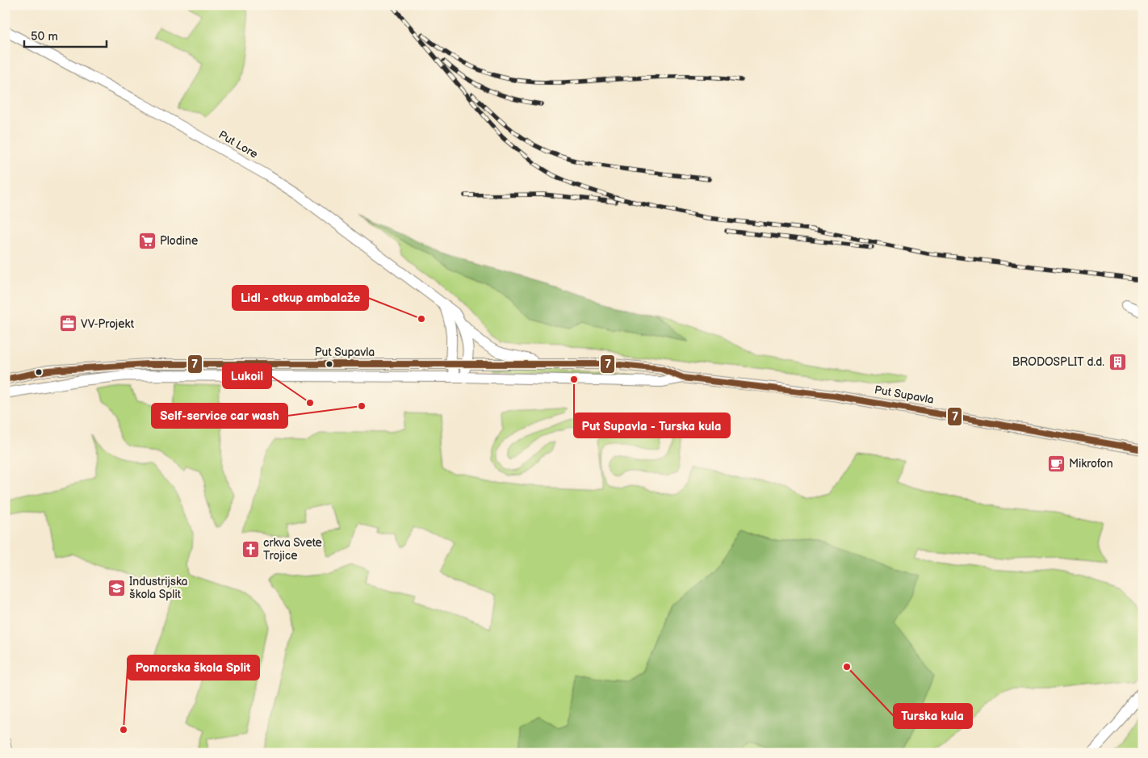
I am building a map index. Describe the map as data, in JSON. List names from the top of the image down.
{
  "streets": {
    "street": ["Put Lore", "Put Supavla"]
  },
  "crossings": [
    ["Put Lore", "Put Supavla"]
  ],
  "places": {
    "supermarket": ["Plodine"],
    "other": [
      "Lidl - otkup ambalaže",
      "Put Supavla - Turska kula",
      "Lukoil",
      "Self-service car wash",
      "Turska kula",
      "Pomorska škola Split"
    ],
    "office": ["VV-Projekt"],
    "building": ["BRODOSPLIT d.d."],
    "cafe": ["Mikrofon"],
    "church": ["crkva Svete Trojice"],
    "school or university": ["Industrijska škola Split"]
  },
  "lines": ["transit line 7"],
  "scale_bar": "50 m"
}
